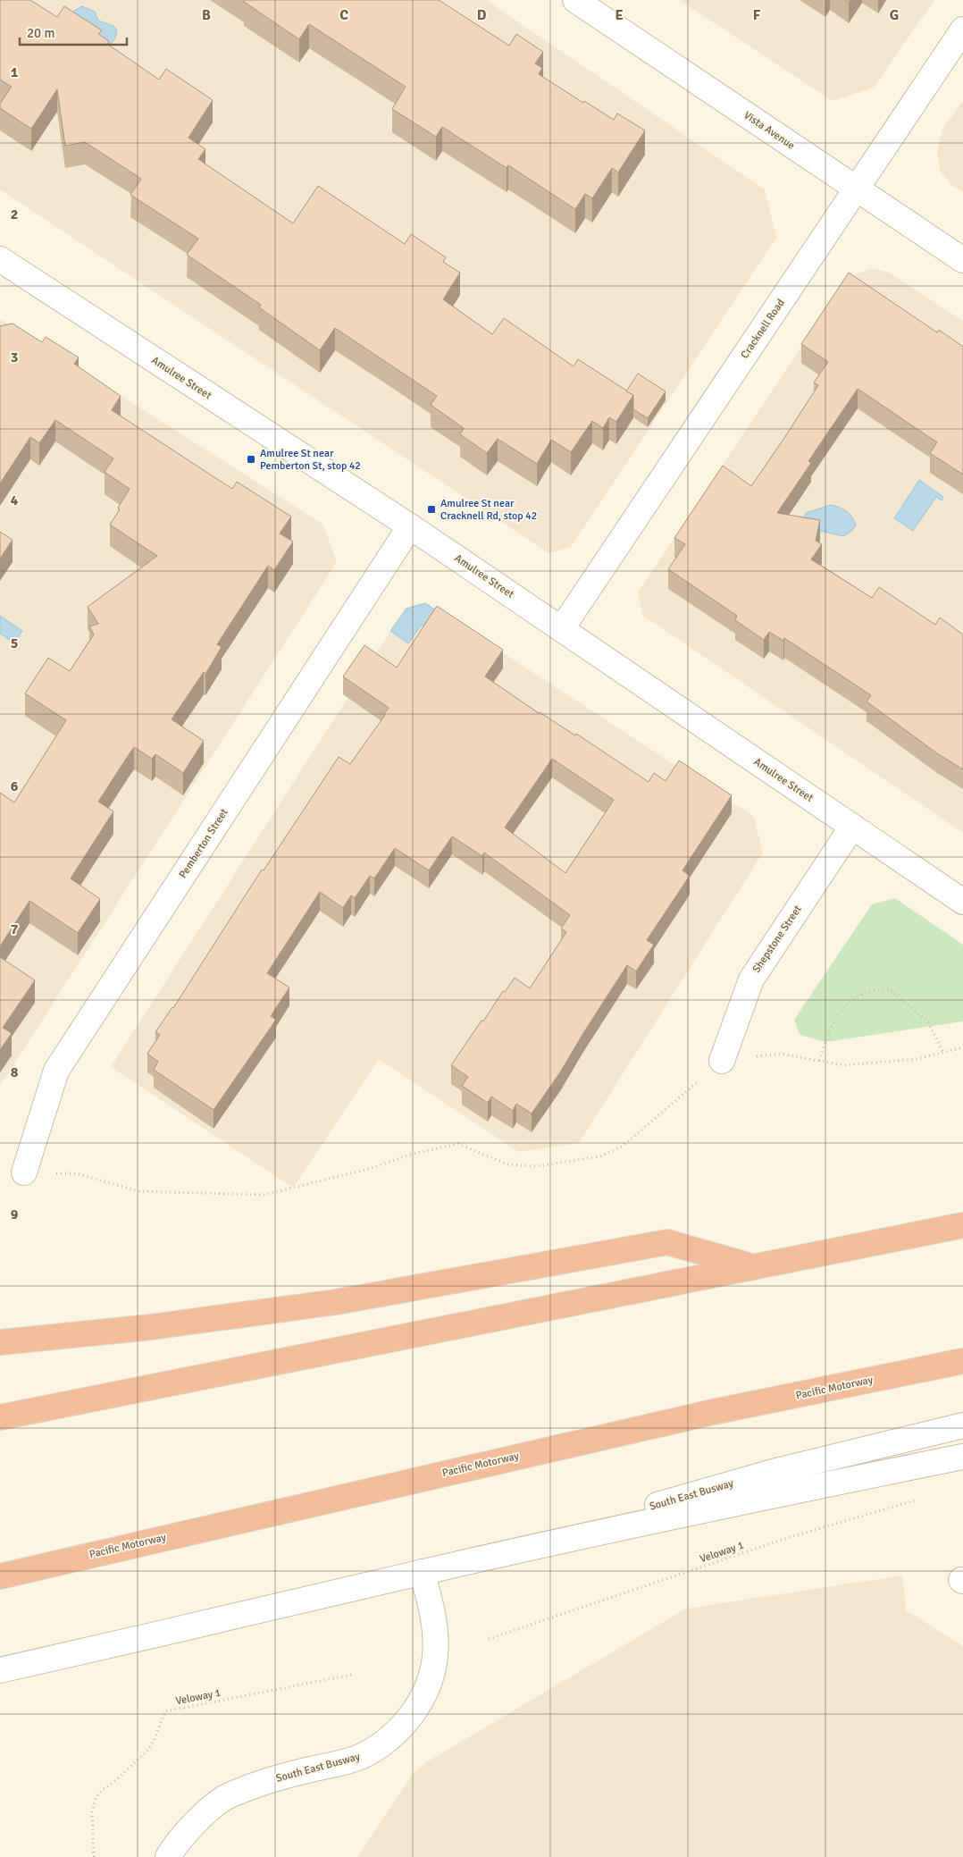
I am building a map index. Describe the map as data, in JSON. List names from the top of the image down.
{
  "streets": {
    "highway": ["Pacific Motorway"],
    "street": [
      "Vista Avenue",
      "Cracknell Road",
      "Amulree Street",
      "Pemberton Street",
      "Shepstone Street",
      "South East Busway"
    ],
    "path": ["Veloway 1"]
  },
  "crossings": [
    ["Vista Avenue", "Cracknell Road"],
    ["Cracknell Road", "Amulree Street"],
    ["Amulree Street", "Pemberton Street"],
    ["Amulree Street", "Shepstone Street"]
  ],
  "places": {
    "transit": ["Amulree St near Pemberton St, stop 42", "Amulree St near Cracknell Rd, stop 42"]
  },
  "scale_bar": "20 m",
  "grid": {
    "columns": [
      "B",
      "C",
      "D",
      "E",
      "F",
      "G"
    ],
    "rows": [
      "1",
      "2",
      "3",
      "4",
      "5",
      "6",
      "7",
      "8",
      "9"
    ]
  }
}
